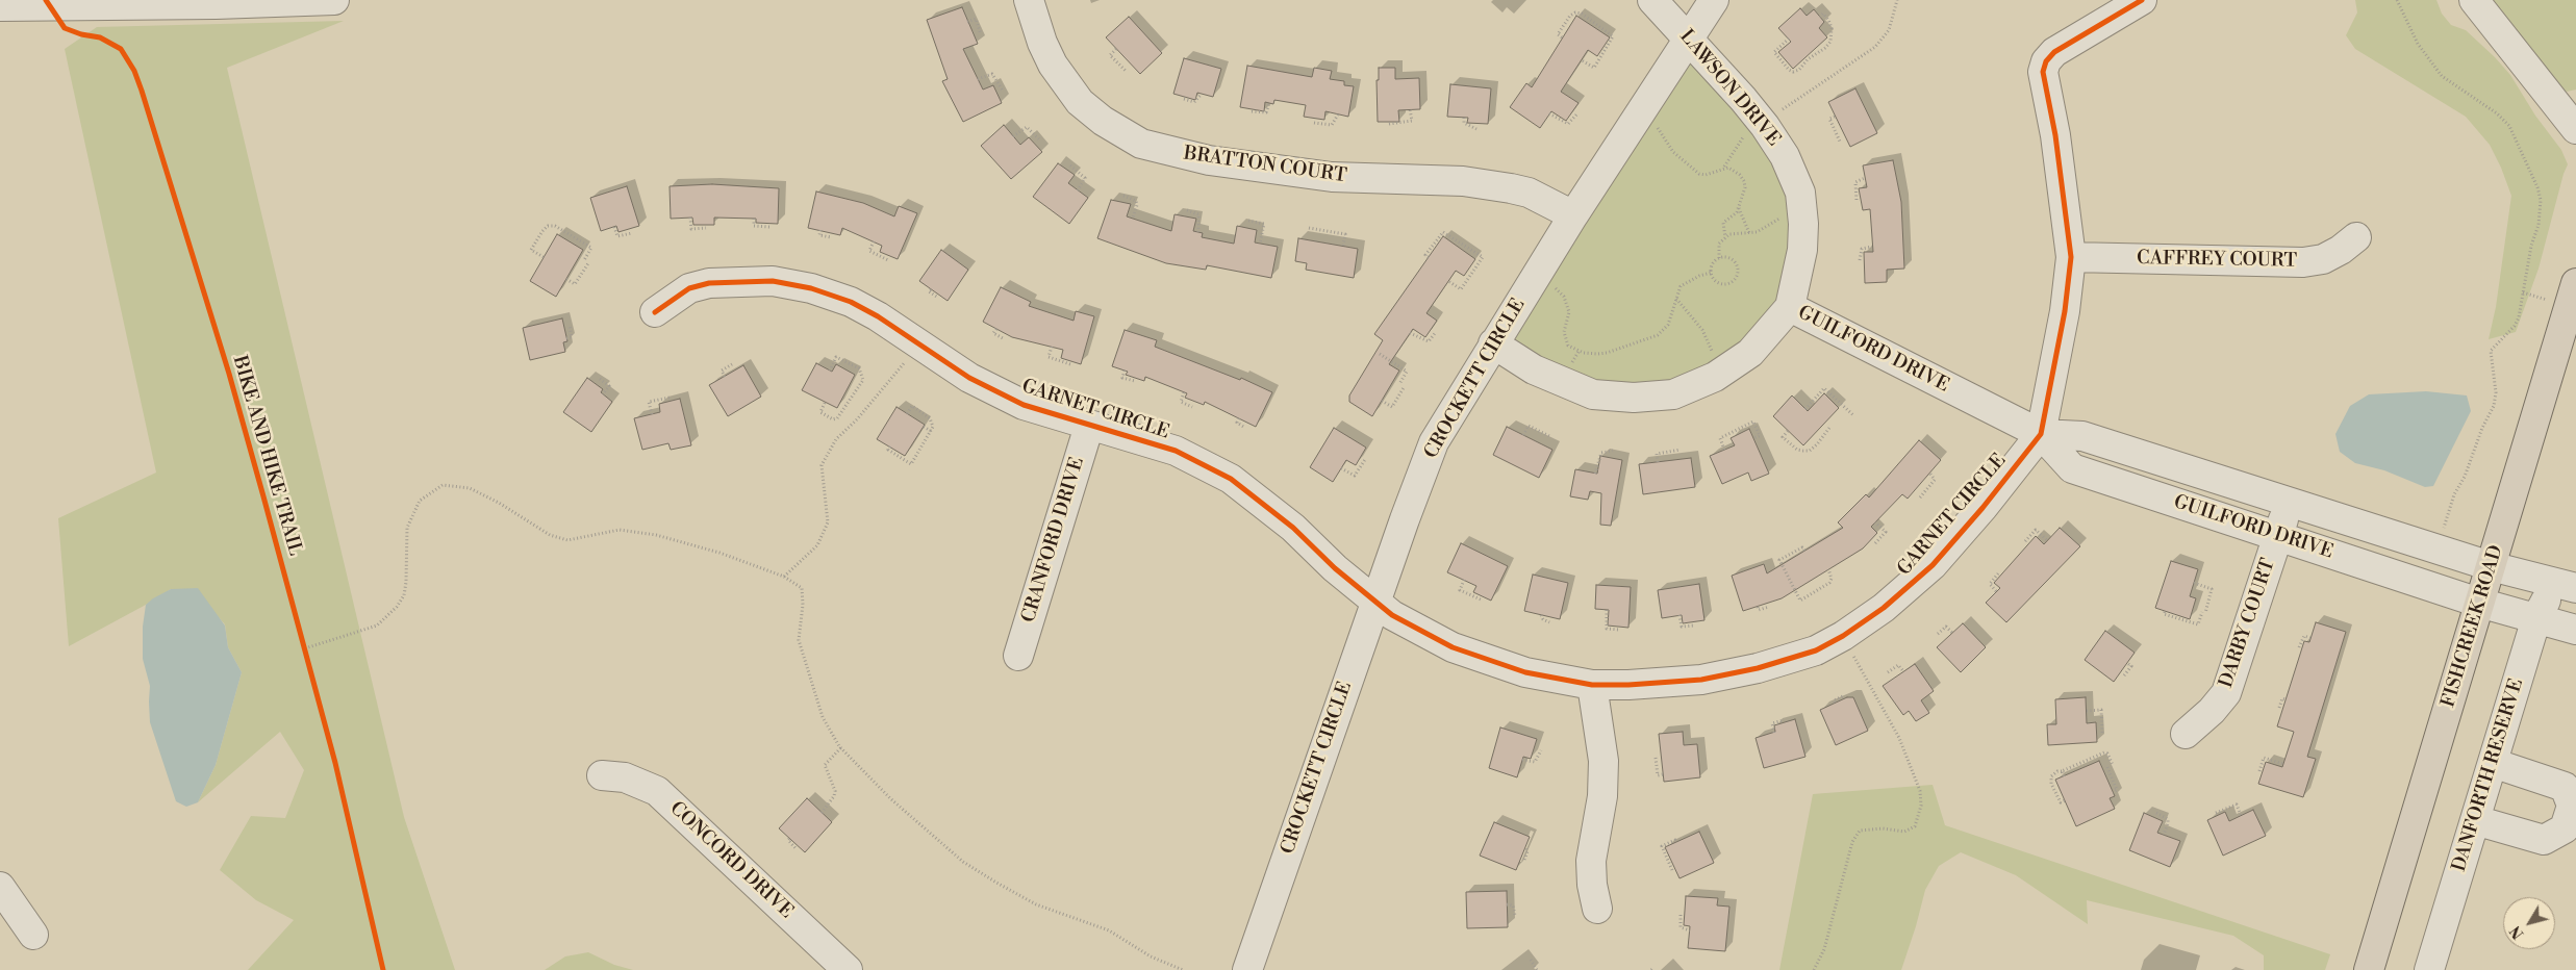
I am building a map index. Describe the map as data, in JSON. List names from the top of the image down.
{
  "streets": {
    "main road": ["FISHCREEK ROAD"],
    "street": [
      "LAWSON DRIVE",
      "BRATTON COURT",
      "CAFFREY COURT",
      "GUILFORD DRIVE",
      "CROCKETT CIRCLE",
      "GARNET CIRCLE",
      "CRANFORD DRIVE",
      "DARBY COURT",
      "DANFORTH RESERVE",
      "CONCORD DRIVE"
    ],
    "cycle path": ["BIKE AND HIKE TRAIL"]
  },
  "crossings": [
    ["LAWSON DRIVE", "GUILFORD DRIVE"],
    ["LAWSON DRIVE", "CROCKETT CIRCLE"],
    ["BRATTON COURT", "CROCKETT CIRCLE"],
    ["CAFFREY COURT", "GARNET CIRCLE"],
    ["GUILFORD DRIVE", "GARNET CIRCLE"],
    ["GUILFORD DRIVE", "DARBY COURT"],
    ["GUILFORD DRIVE", "FISHCREEK ROAD"],
    ["GUILFORD DRIVE", "DANFORTH RESERVE"],
    ["CROCKETT CIRCLE", "GARNET CIRCLE"],
    ["GARNET CIRCLE", "CRANFORD DRIVE"]
  ],
  "north": "bottom left"
}
